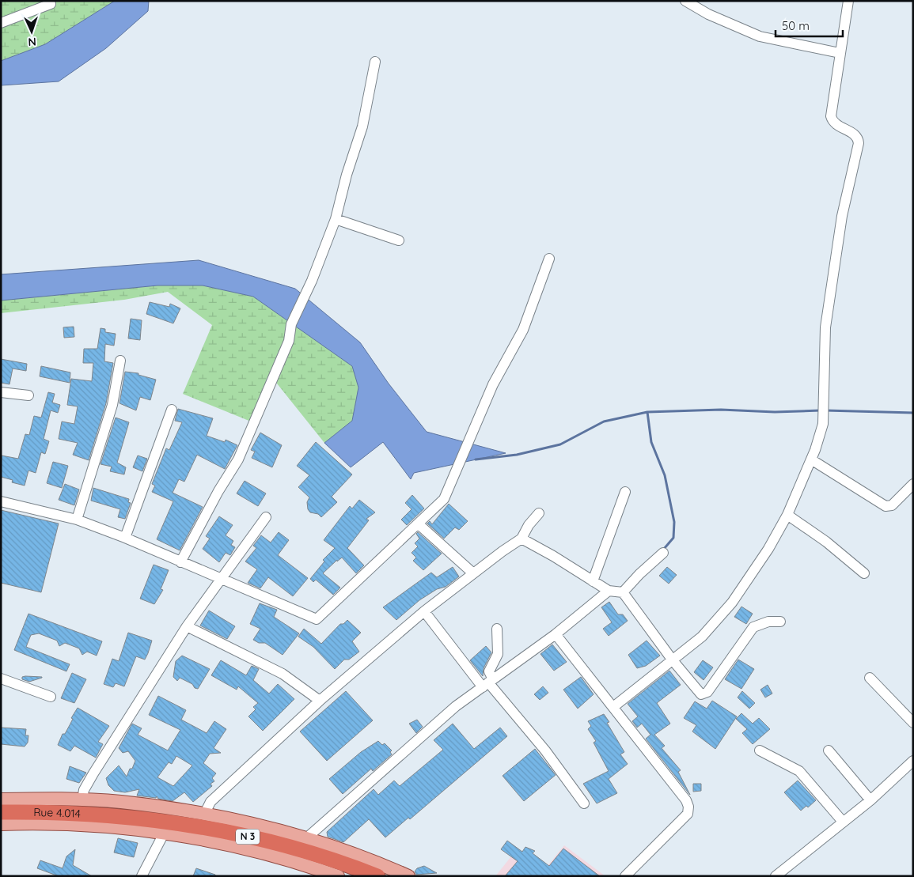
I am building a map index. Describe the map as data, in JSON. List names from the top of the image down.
{
  "streets": {
    "highway": ["Rue 4.014", "N 3"]
  },
  "scale_bar": "50 m",
  "north": "bottom"
}
